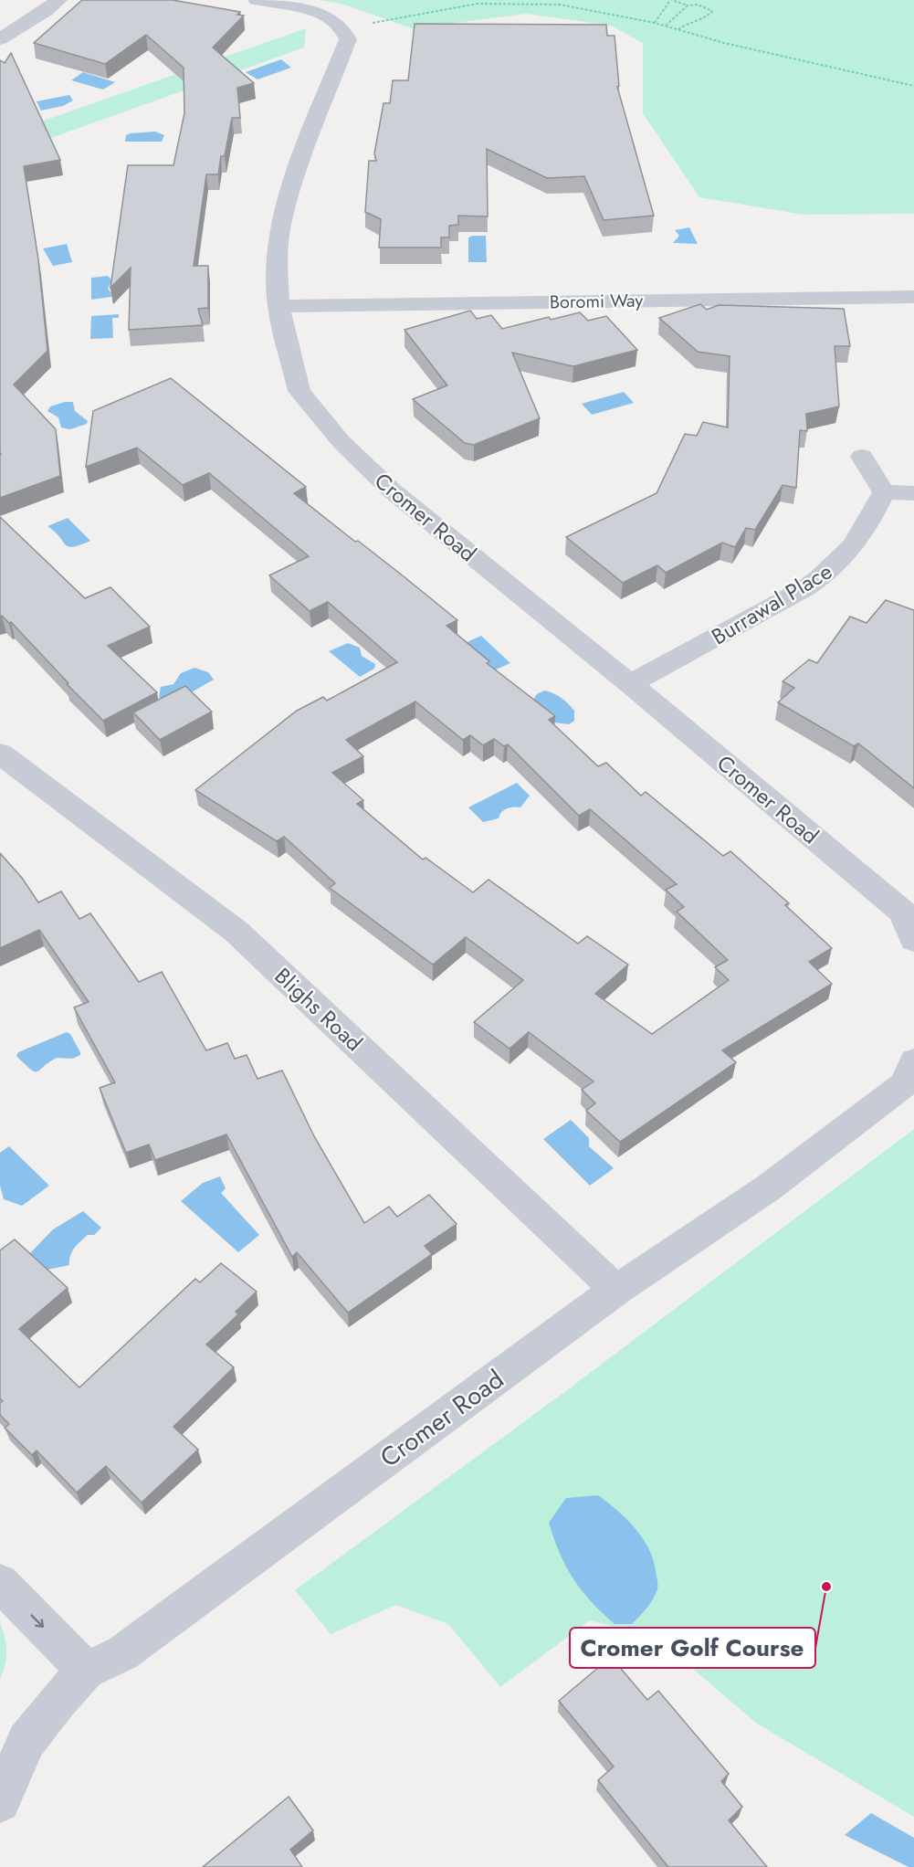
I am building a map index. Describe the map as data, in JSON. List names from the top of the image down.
{
  "streets": {
    "street": [
      "Boromi Way",
      "Cromer Road",
      "Burrawal Place",
      "Blighs Road"
    ]
  },
  "crossings": [
    ["Boromi Way", "Cromer Road"],
    ["Cromer Road", "Burrawal Place"],
    ["Cromer Road", "Blighs Road"]
  ],
  "places": ["Cromer Golf Course"]
}
